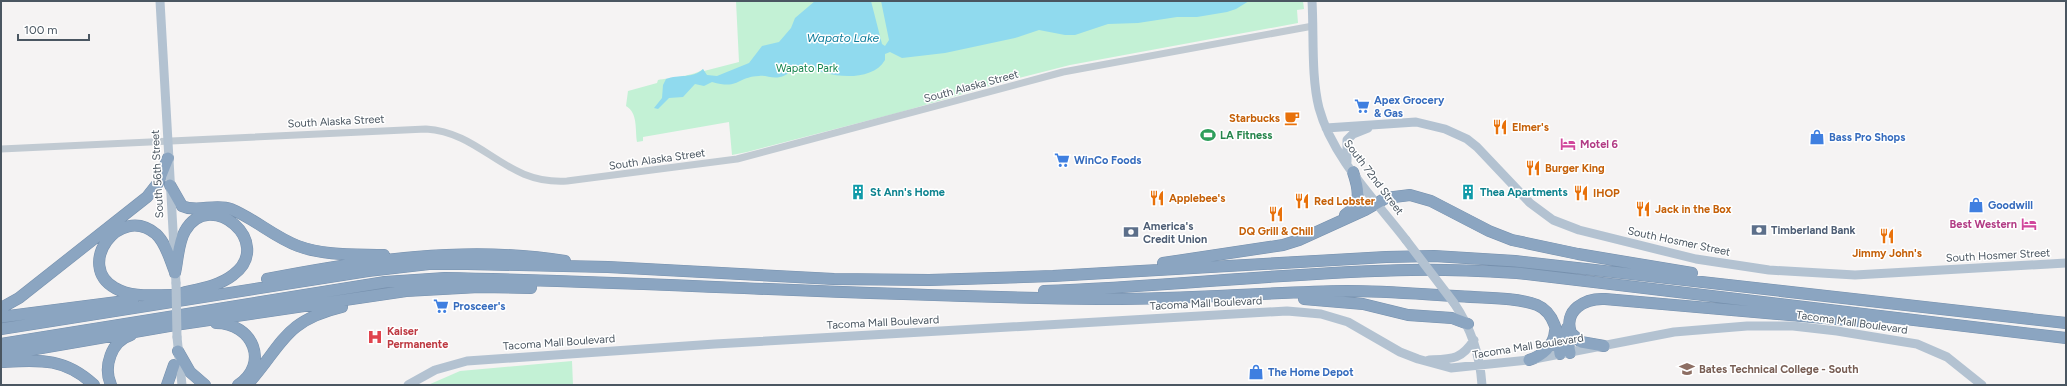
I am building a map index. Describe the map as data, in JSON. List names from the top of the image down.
{
  "streets": {
    "main road": [
      "South 56th Street",
      "South 72nd Street",
      "South Hosmer Street",
      "Tacoma Mall Boulevard"
    ],
    "street": ["South Alaska Street"]
  },
  "crossings": [
    ["South Alaska Street", "South 56th Street"],
    ["South Alaska Street", "South 72nd Street"],
    ["South 72nd Street", "South Hosmer Street"],
    ["South 72nd Street", "Tacoma Mall Boulevard"]
  ],
  "water": ["Wapato Lake"],
  "parks": ["Wapato Park"],
  "places": {
    "supermarket": ["Apex Grocery & Gas", "WinCo Foods", "Prosceer's"],
    "cafe": ["Starbucks"],
    "restaurant": [
      "Elmer's",
      "Burger King",
      "IHOP",
      "Applebee's",
      "Red Lobster",
      "Jack in the Box",
      "DQ Grill & Chill",
      "Jimmy John's"
    ],
    "sports": ["LA Fitness"],
    "shop": ["Bass Pro Shops", "Goodwill", "The Home Depot"],
    "hotel": ["Motel 6", "Best Western"],
    "building": ["St Ann's Home", "Thea Apartments"],
    "bank": ["Timberland Bank", "America's Credit Union"],
    "hospital": ["Kaiser Permanente"],
    "school or university": ["Bates Technical College - South"]
  },
  "scale_bar": "100 m"
}
